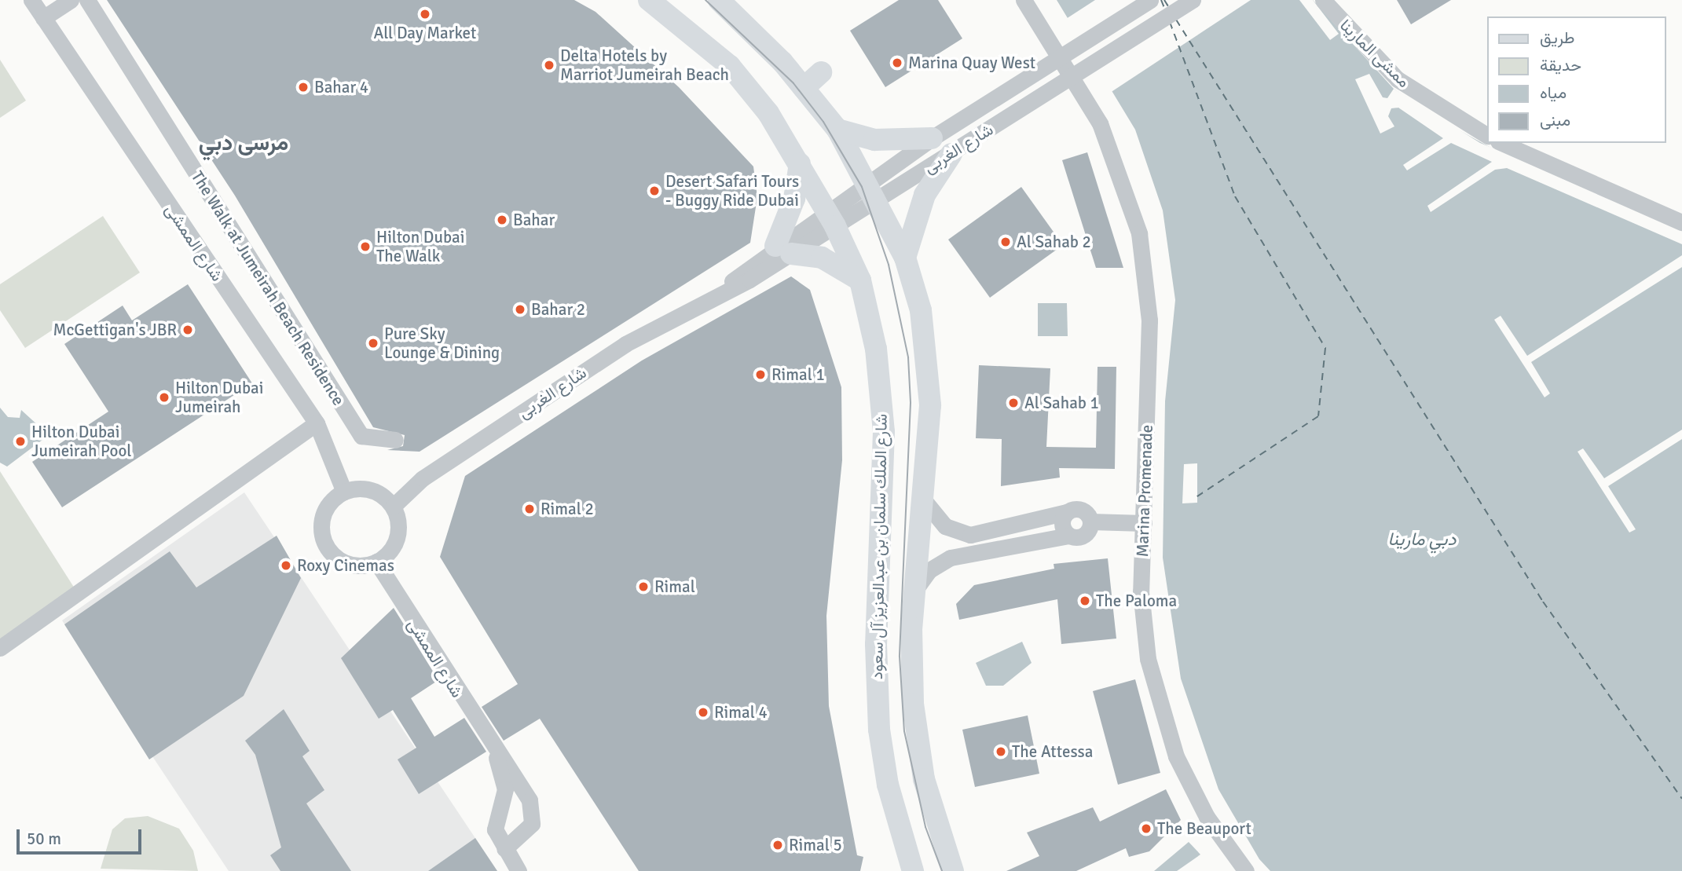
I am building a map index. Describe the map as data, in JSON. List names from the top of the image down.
{
  "streets": {
    "main road": ["شارع الملك سلمان بن عبدالعزيز آل سعود"],
    "street": [
      "ممشى المارينا",
      "شارع الغربى",
      "شارع الممشى",
      "The Walk at Jumeirah Beach Residence",
      "Marina Promenade"
    ]
  },
  "crossings": [
    ["شارع الغربى", "شارع الممشى"],
    ["شارع الغربى", "شارع الملك سلمان بن عبدالعزيز آل سعود"]
  ],
  "districts": ["مرسى دبي"],
  "water": ["دبي مارينا"],
  "places": [
    "All Day Market",
    "Marina Quay West",
    "Delta Hotels by Marriot Jumeirah Beach",
    "Bahar 4",
    "Desert Safari Tours - Buggy Ride Dubai",
    "Bahar",
    "Al Sahab 2",
    "Hilton Dubai The Walk",
    "Bahar 2",
    "McGettigan's JBR",
    "Pure Sky Lounge & Dining",
    "Rimal 1",
    "Hilton Dubai Jumeirah",
    "Al Sahab 1",
    "Hilton Dubai Jumeirah Pool",
    "Rimal 2",
    "Roxy Cinemas",
    "Rimal",
    "The Paloma",
    "Rimal 4",
    "The Attessa",
    "The Beauport",
    "Rimal 5"
  ],
  "legend": [
    "طريق",
    "حديقة",
    "مياه",
    "مبنى"
  ],
  "scale_bar": "50 m"
}
